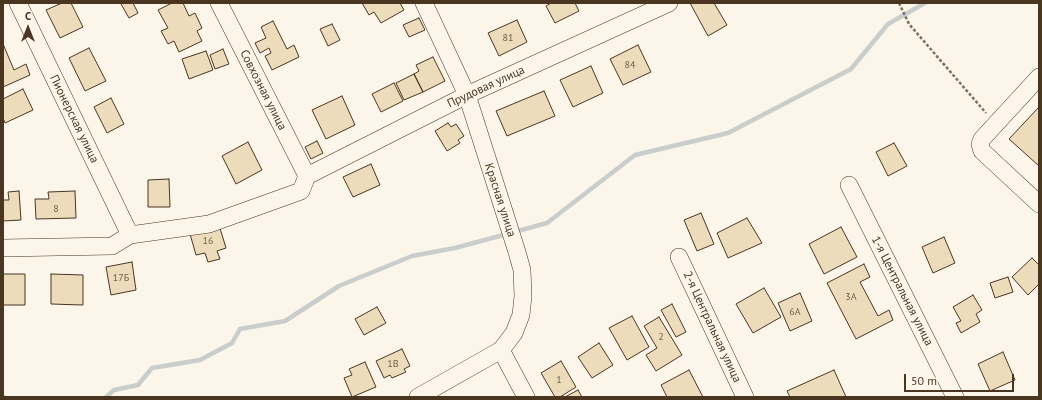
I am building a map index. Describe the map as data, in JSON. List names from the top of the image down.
{
  "streets": {
    "street": [
      "Прудовая улица",
      "Совхозная улица",
      "Пионерская улица",
      "Красная улица",
      "1-я Центральная улица",
      "2-я Центральная улица"
    ]
  },
  "crossings": [
    ["Прудовая улица", "Совхозная улица"],
    ["Прудовая улица", "Красная улица"]
  ],
  "house_numbers": [
    "81",
    "84",
    "8",
    "16",
    "17Б",
    "3А",
    "6А",
    "2",
    "1В",
    "1"
  ],
  "scale_bar": "50 m",
  "north": "top"
}
